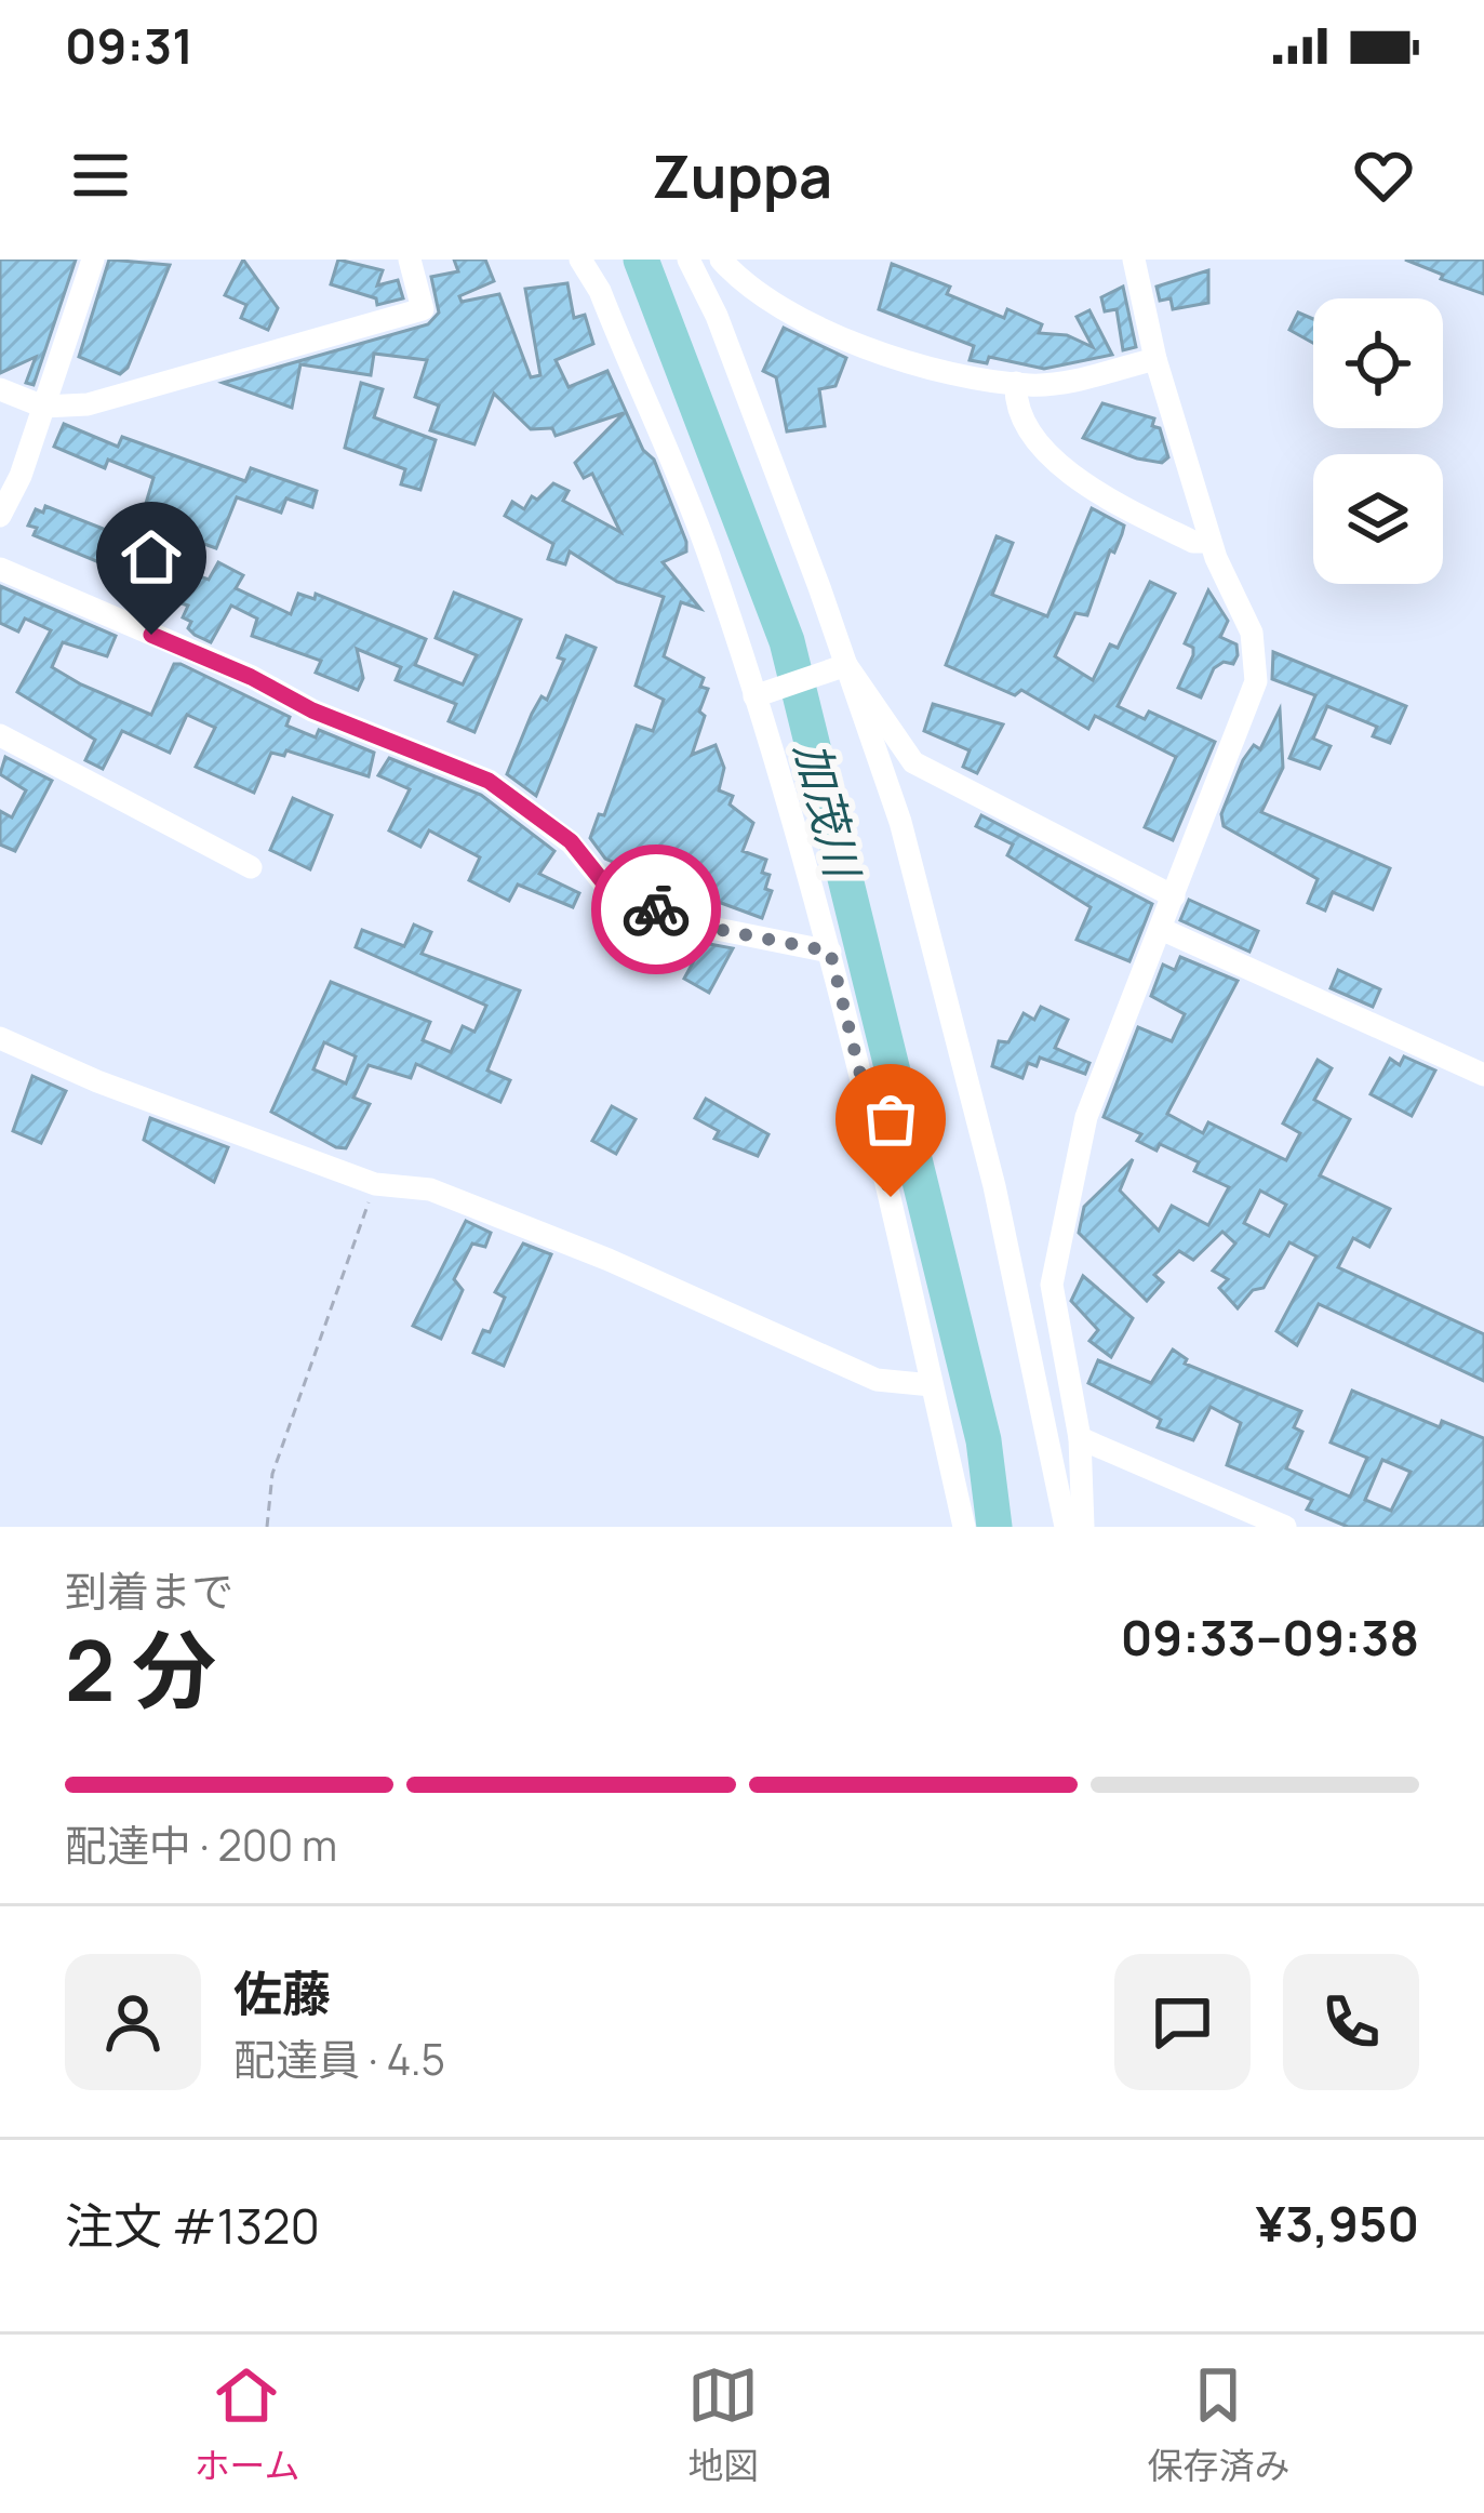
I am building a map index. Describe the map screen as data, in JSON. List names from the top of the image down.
{
  "water": ["加茂川"],
  "page": {
    "status": "09:31",
    "header": "Zuppa",
    "heading": ["2 分", "到着まで", "09:33–09:38"],
    "panel": [
      "佐藤",
      "配達員 · 4.5",
      "注文 #1320",
      "¥3,950"
    ],
    "bar": "配達中 · 200 m",
    "tabs": ["ホーム", "地図", "保存済み"]
  }
}
